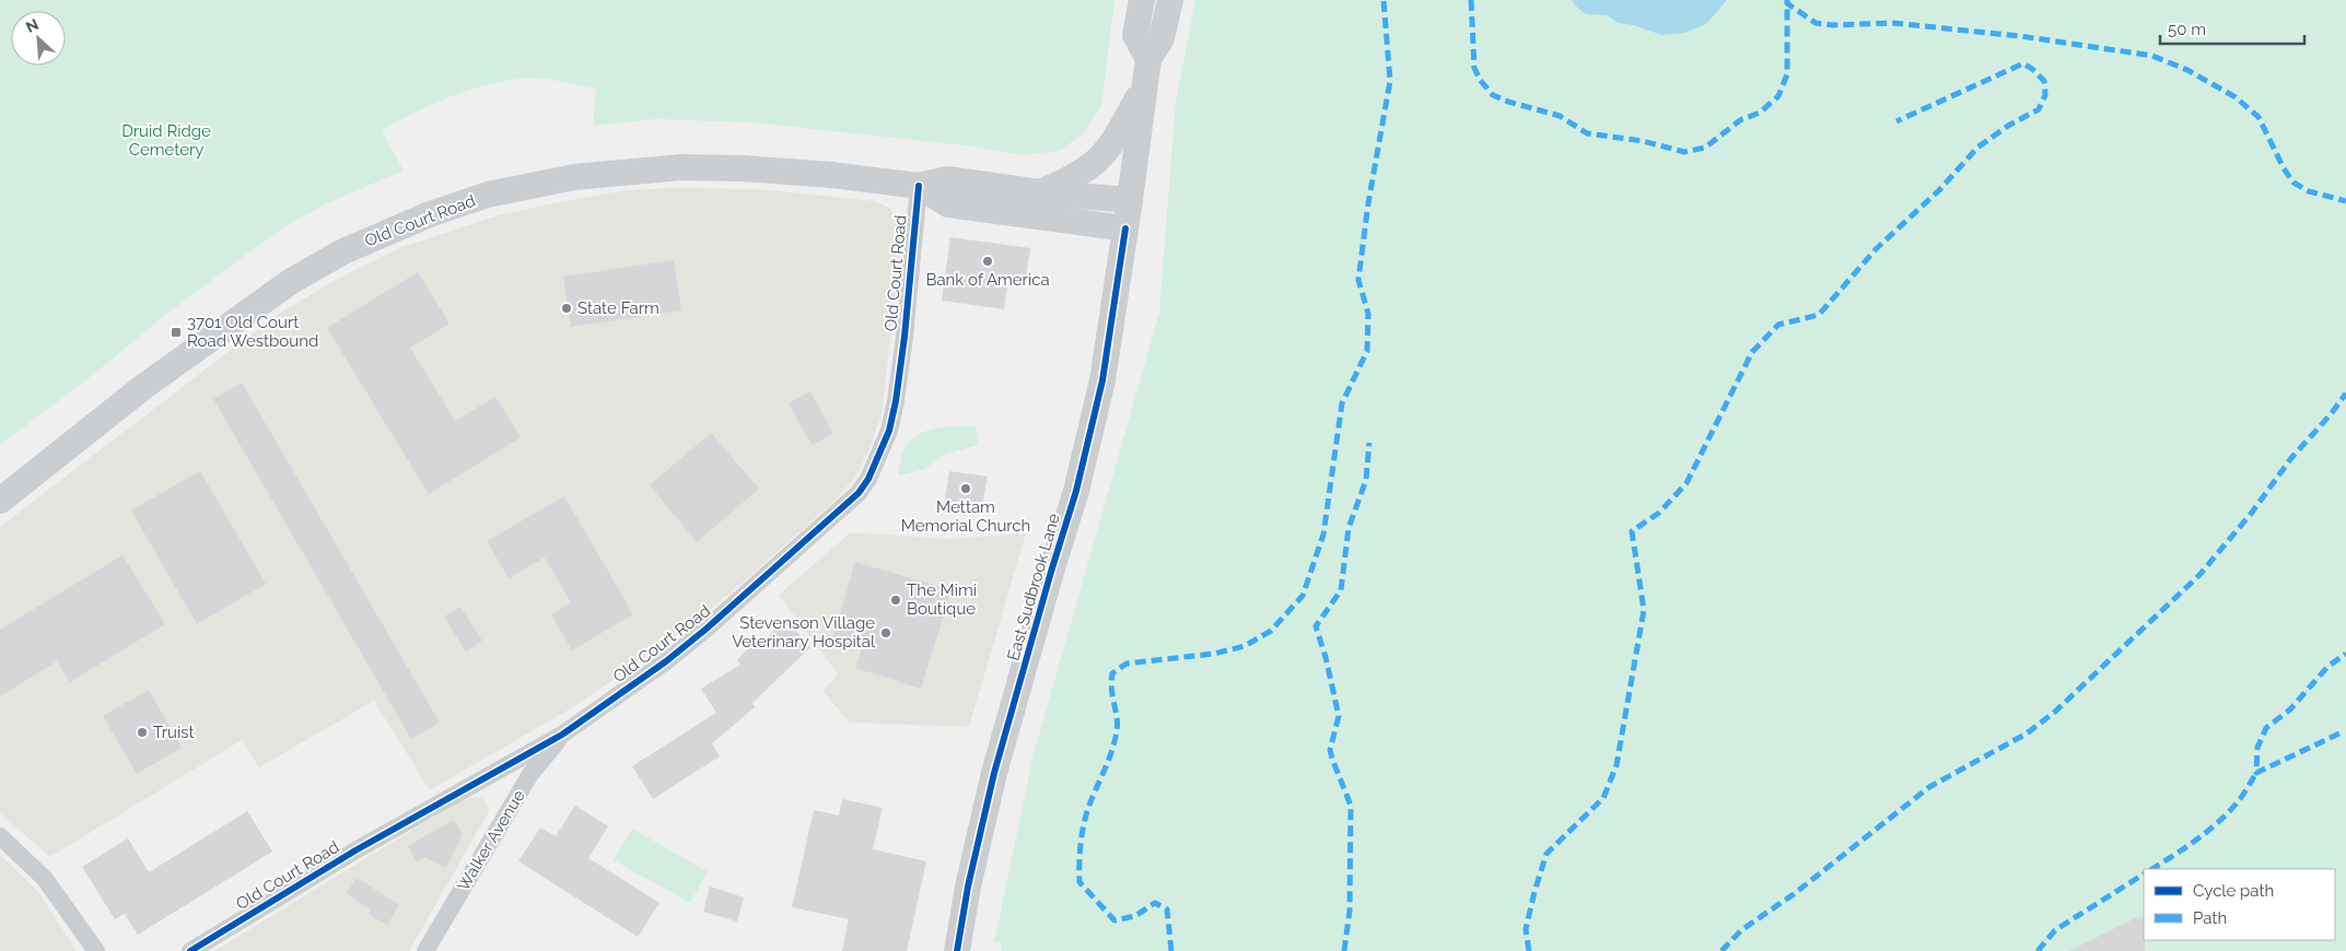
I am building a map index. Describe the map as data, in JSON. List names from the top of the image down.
{
  "streets": {
    "main road": ["Old Court Road", "East Sudbrook Lane"],
    "street": ["Walker Avenue"]
  },
  "crossings": [
    ["Old Court Road", "East Sudbrook Lane"],
    ["Old Court Road", "Walker Avenue"]
  ],
  "parks": ["Druid Ridge Cemetery"],
  "places": {
    "other": [
      "Bank of America",
      "State Farm",
      "Mettam Memorial Church",
      "The Mimi Boutique",
      "Stevenson Village Veterinary Hospital",
      "Truist"
    ],
    "transit": ["3701 Old Court Road Westbound"]
  },
  "legend": ["Cycle path", "Path"],
  "scale_bar": "50 m",
  "north": "top left"
}
